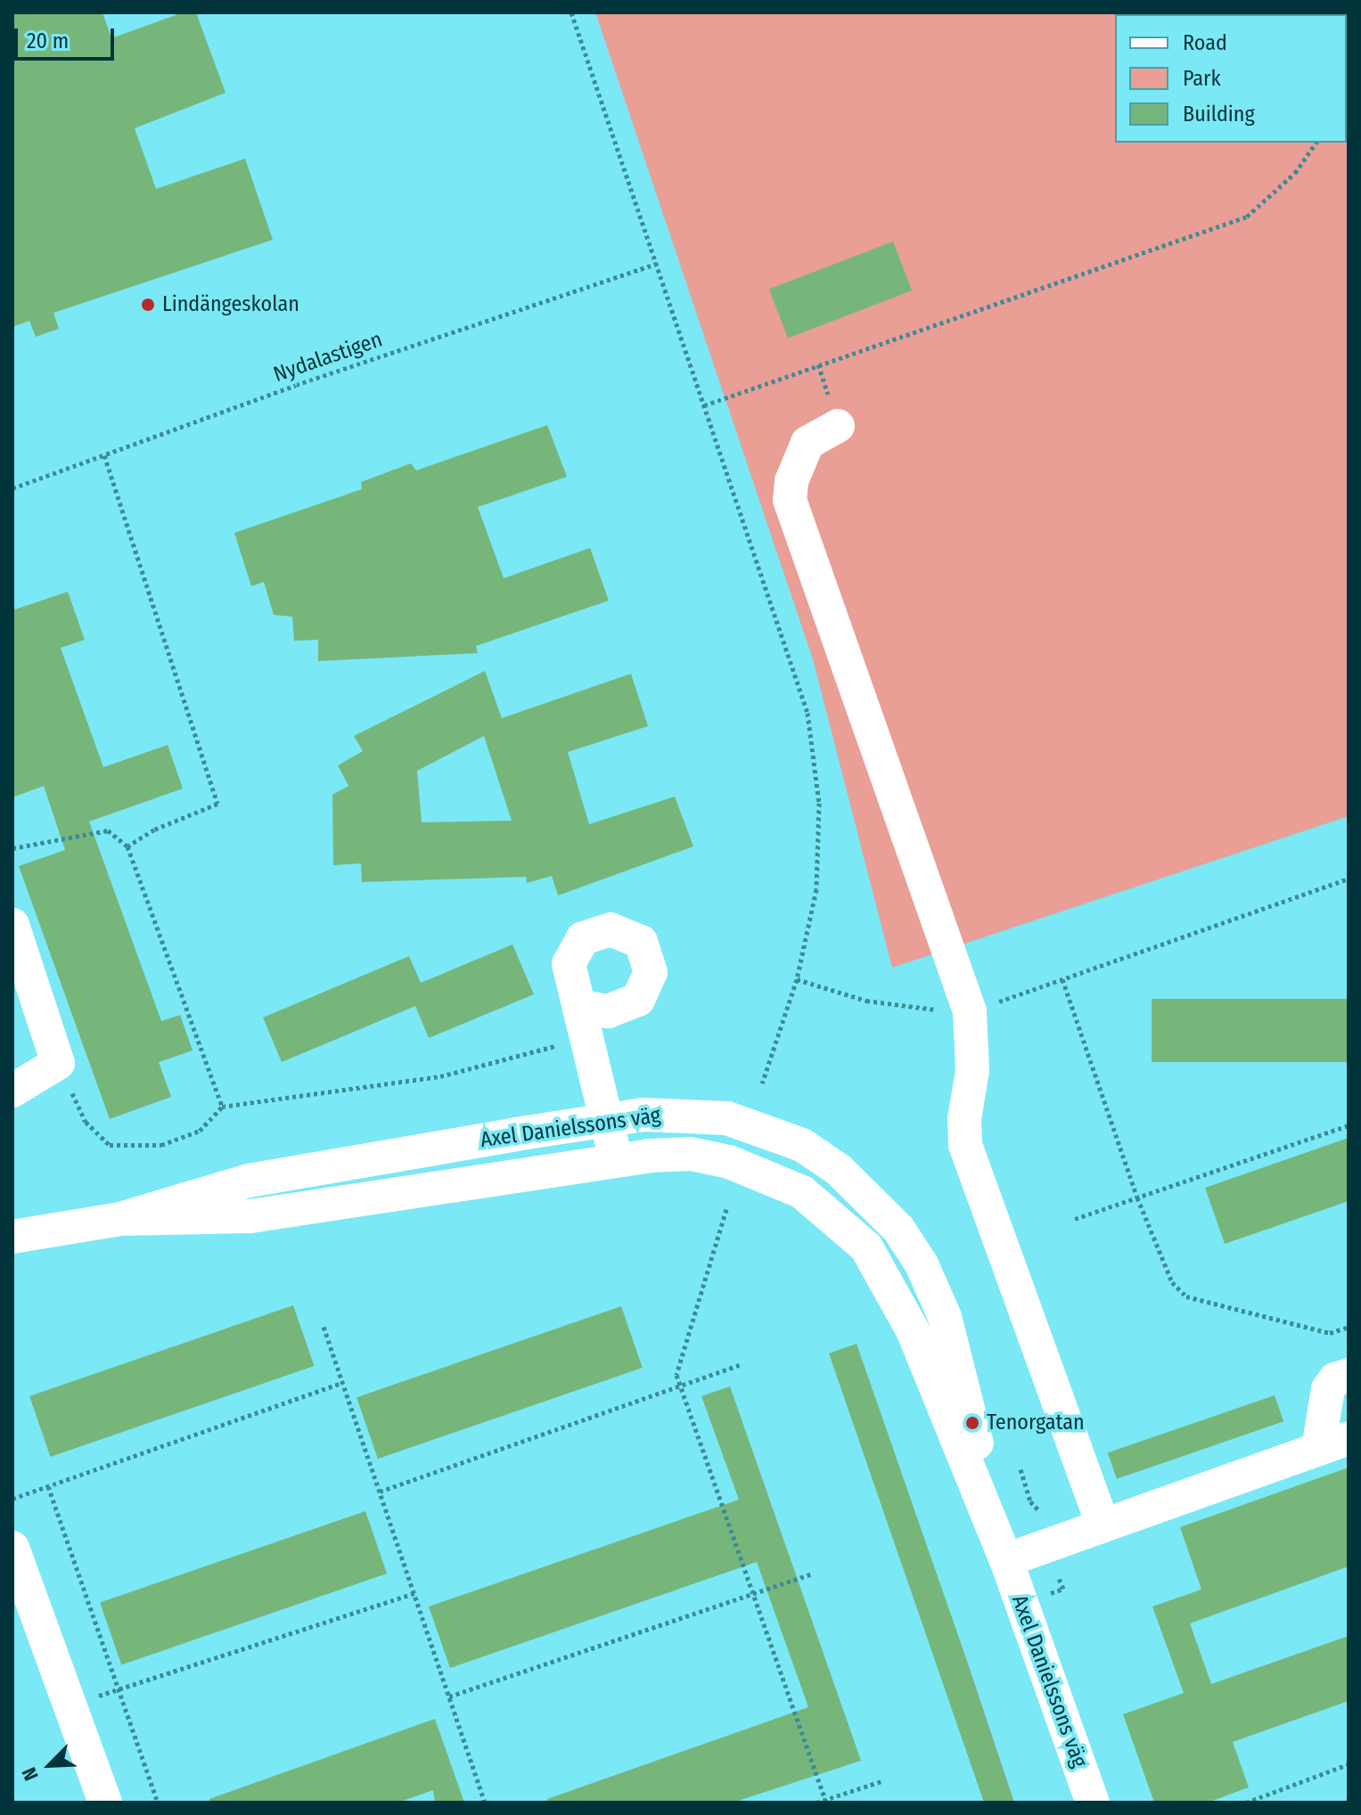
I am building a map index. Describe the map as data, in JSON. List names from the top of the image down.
{
  "streets": {
    "street": ["Axel Danielssons väg"],
    "path": ["Nydalastigen"]
  },
  "places": ["Lindängeskolan", "Tenorgatan"],
  "legend": ["Road", "Park", "Building"],
  "scale_bar": "20 m",
  "north": "bottom left"
}
